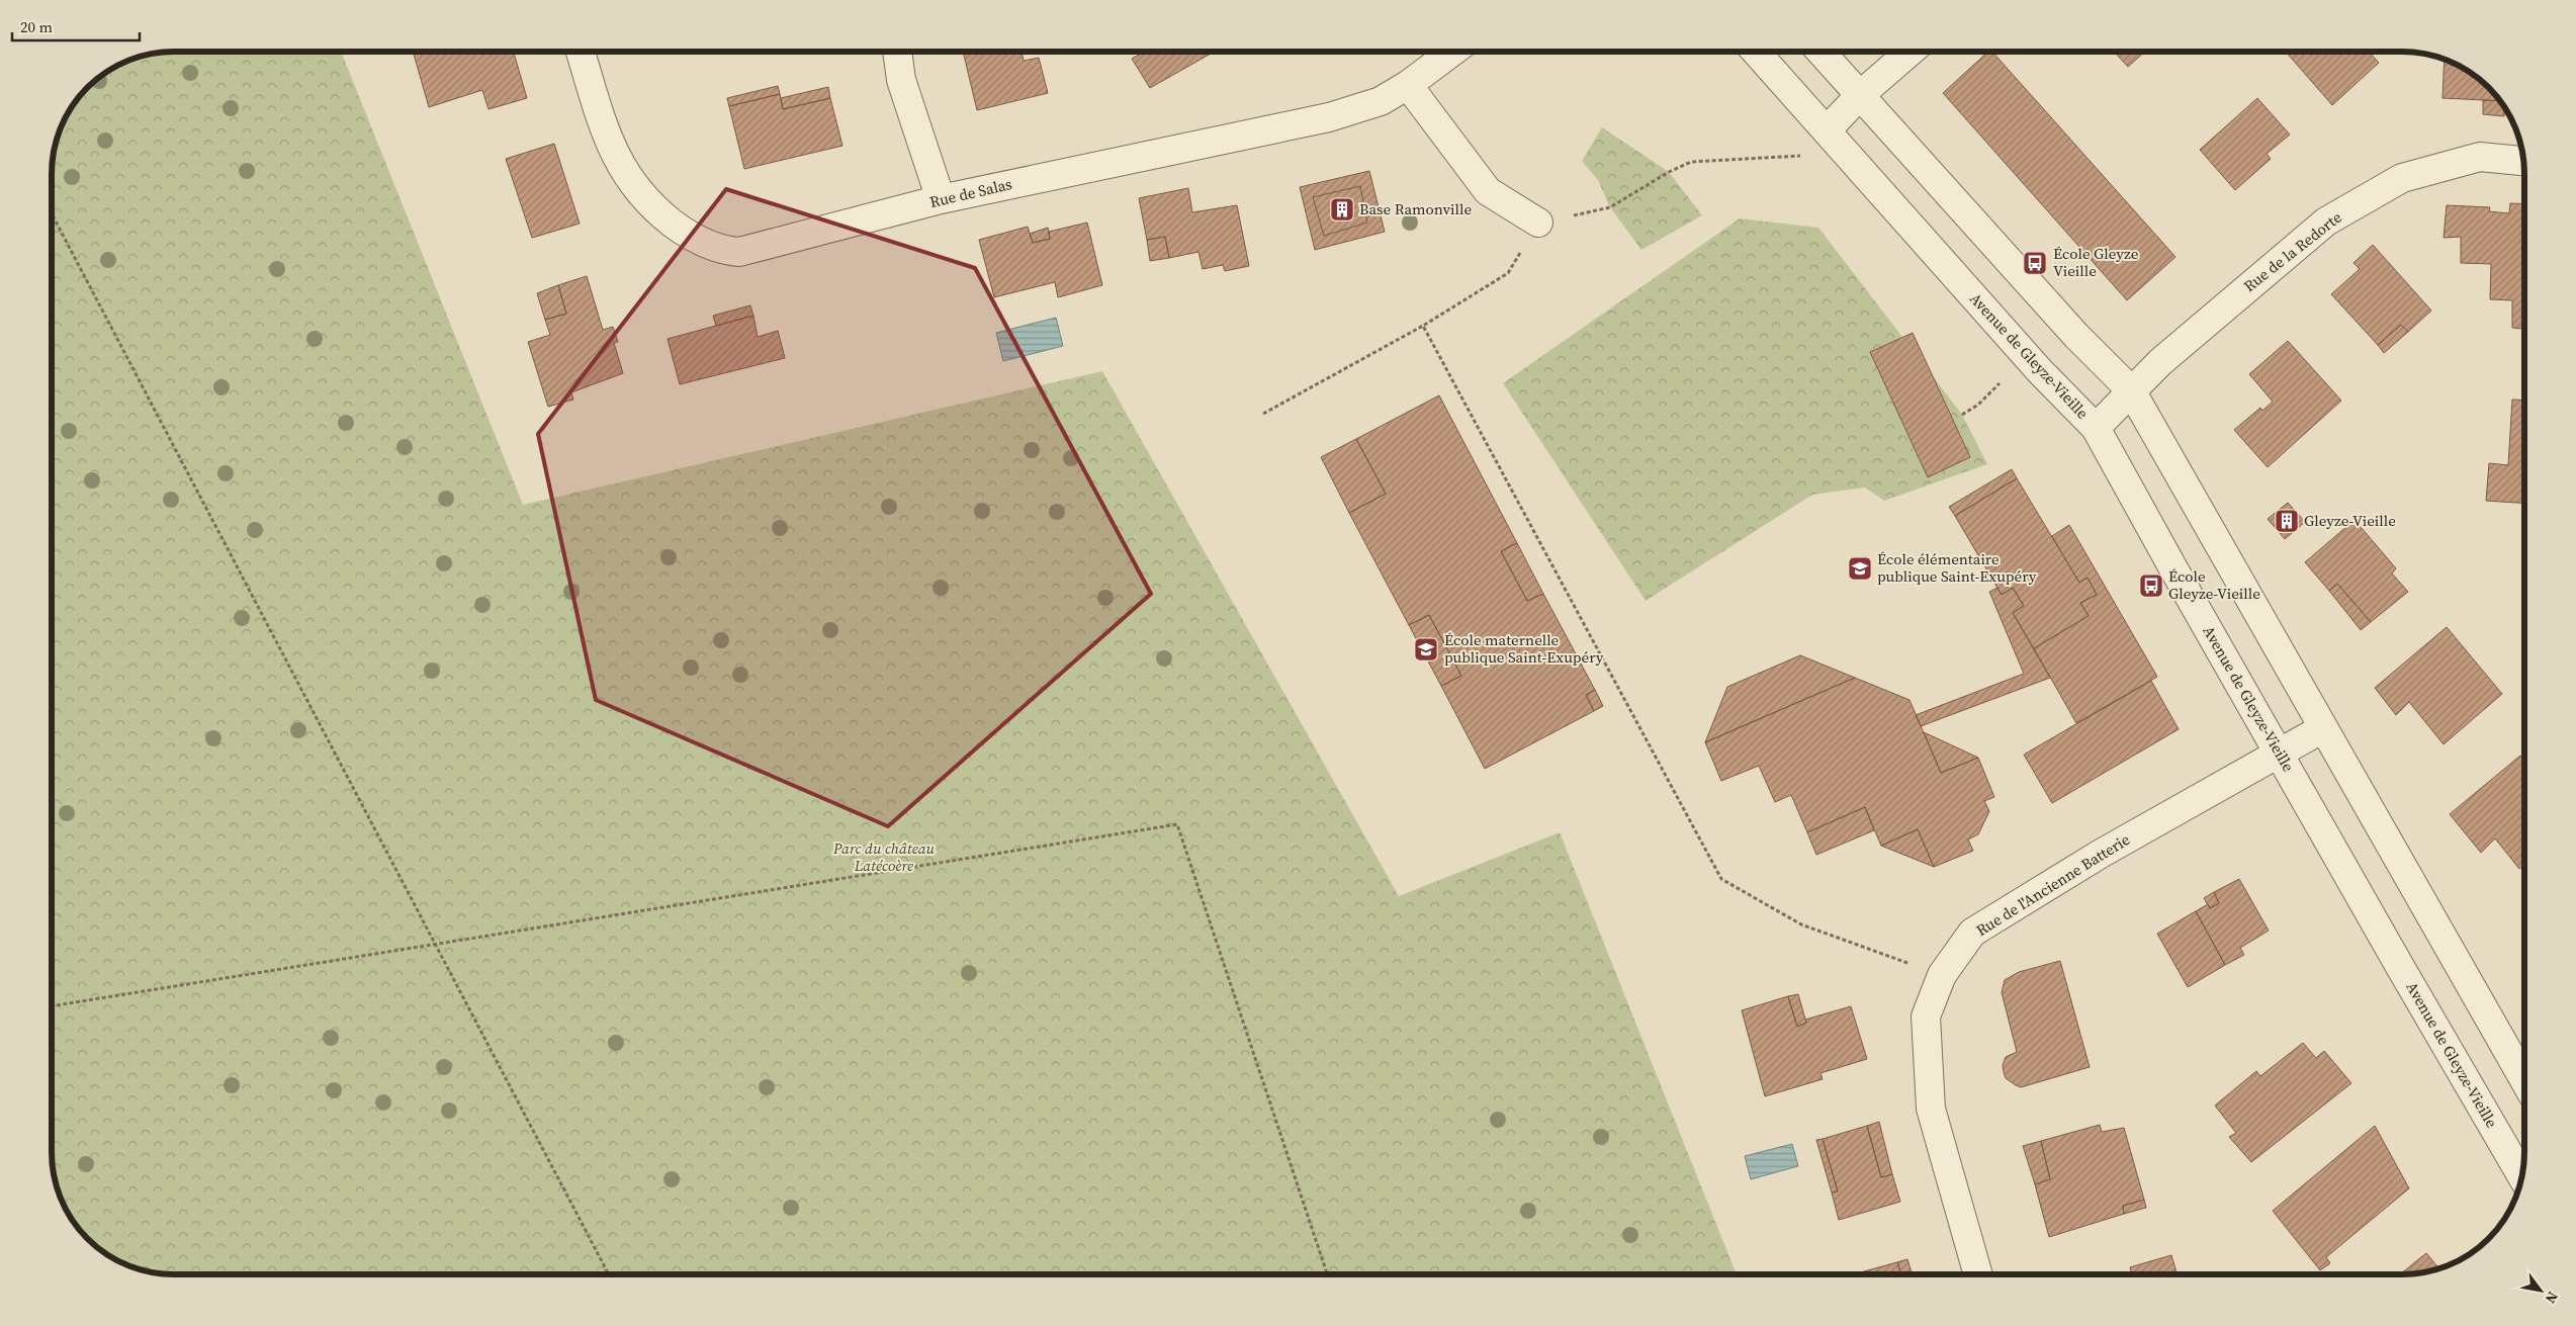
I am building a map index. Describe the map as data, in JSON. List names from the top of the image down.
{
  "streets": {
    "street": [
      "Rue de Salas",
      "Rue de la Redorte",
      "Avenue de Gleyze-Vieille",
      "Rue de l'Ancienne Batterie"
    ]
  },
  "crossings": [
    ["Rue de la Redorte", "Avenue de Gleyze-Vieille"],
    ["Avenue de Gleyze-Vieille", "Rue de l'Ancienne Batterie"]
  ],
  "parks": ["Parc du château Latécoère"],
  "places": {
    "building": ["Base Ramonville", "Gleyze-Vieille"],
    "bus stop": ["École Gleyze Vieille", "École Gleyze-Vieille"],
    "school or university": ["École élémentaire publique Saint-Exupéry", "École maternelle publique Saint-Exupéry"]
  },
  "scale_bar": "20 m",
  "north": "bottom right"
}
